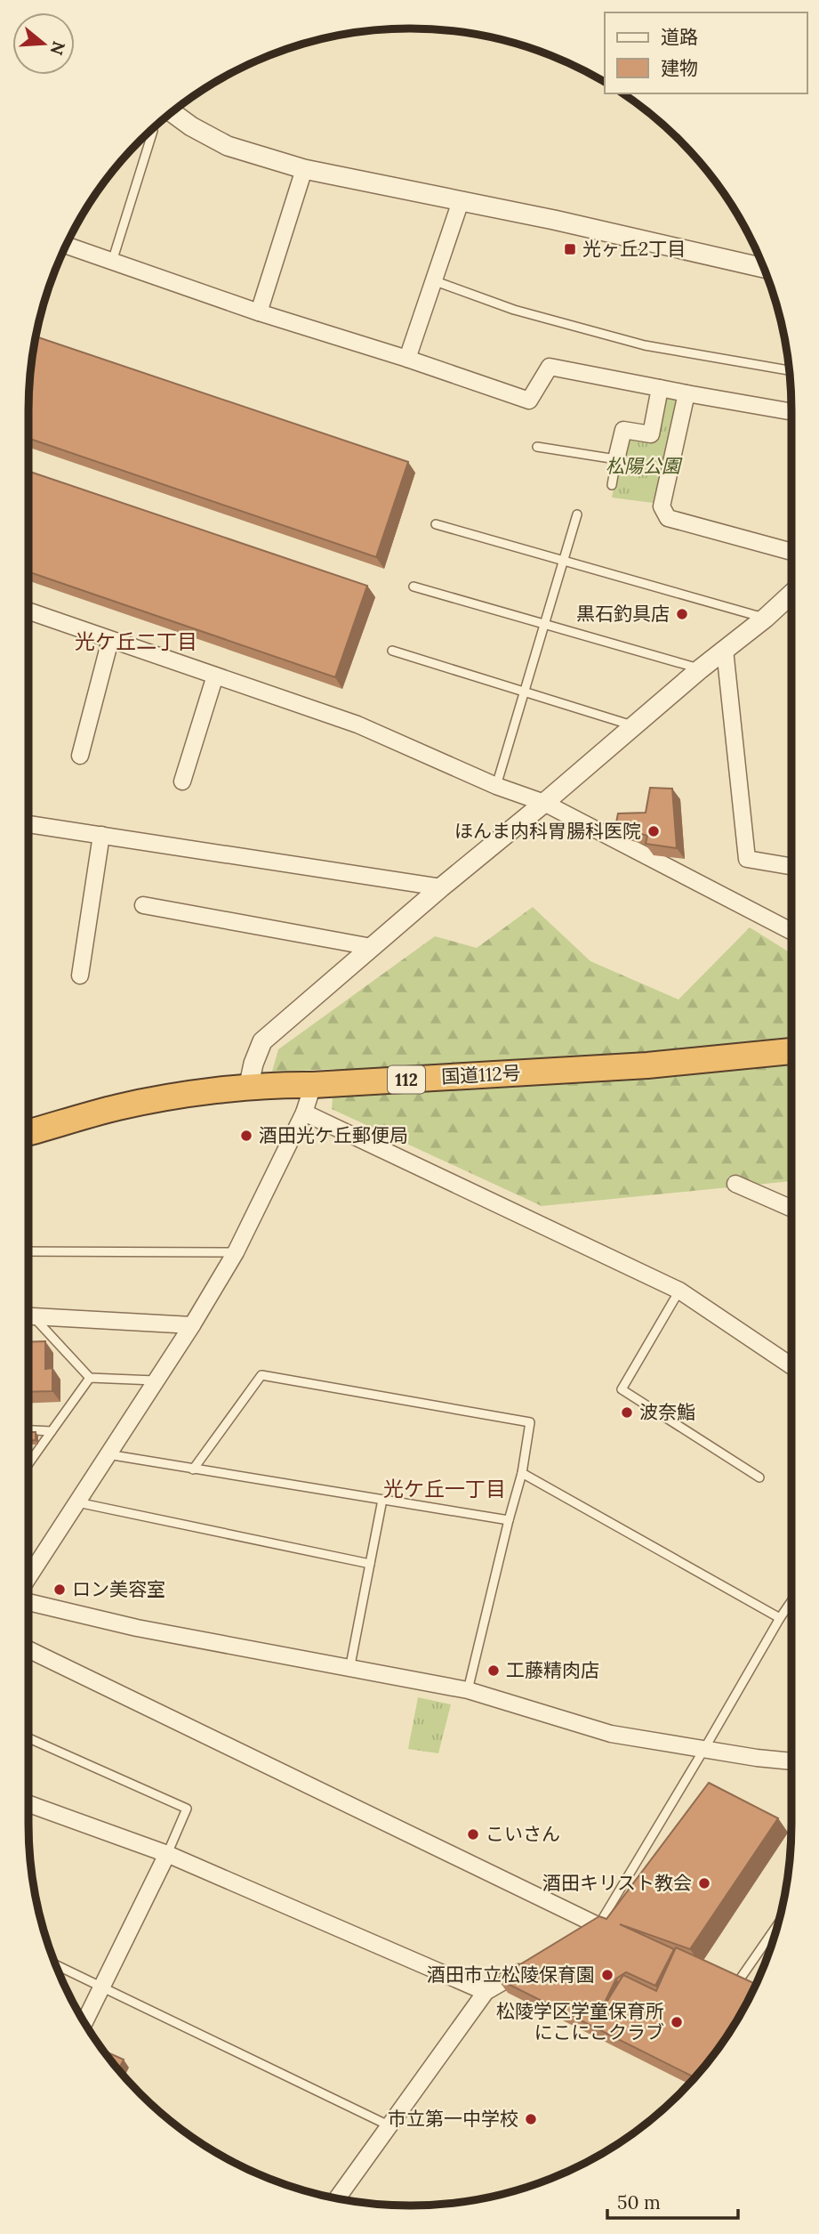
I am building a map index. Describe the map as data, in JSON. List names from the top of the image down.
{
  "streets": {
    "highway": ["国道112号", "112"]
  },
  "districts": ["光ケ丘二丁目", "光ケ丘一丁目"],
  "parks": ["松陽公園"],
  "places": {
    "transit": ["光ヶ丘2丁目"],
    "other": [
      "黒石釣具店",
      "ほんま内科胃腸科医院",
      "酒田光ケ丘郵便局",
      "波奈鮨",
      "ロン美容室",
      "工藤精肉店",
      "こいさん",
      "酒田キリスト教会",
      "酒田市立松陵保育園",
      "松陵学区学童保育所 にこにこクラブ",
      "市立第一中学校"
    ]
  },
  "legend": ["道路", "建物"],
  "scale_bar": "50 m",
  "north": "right"
}
